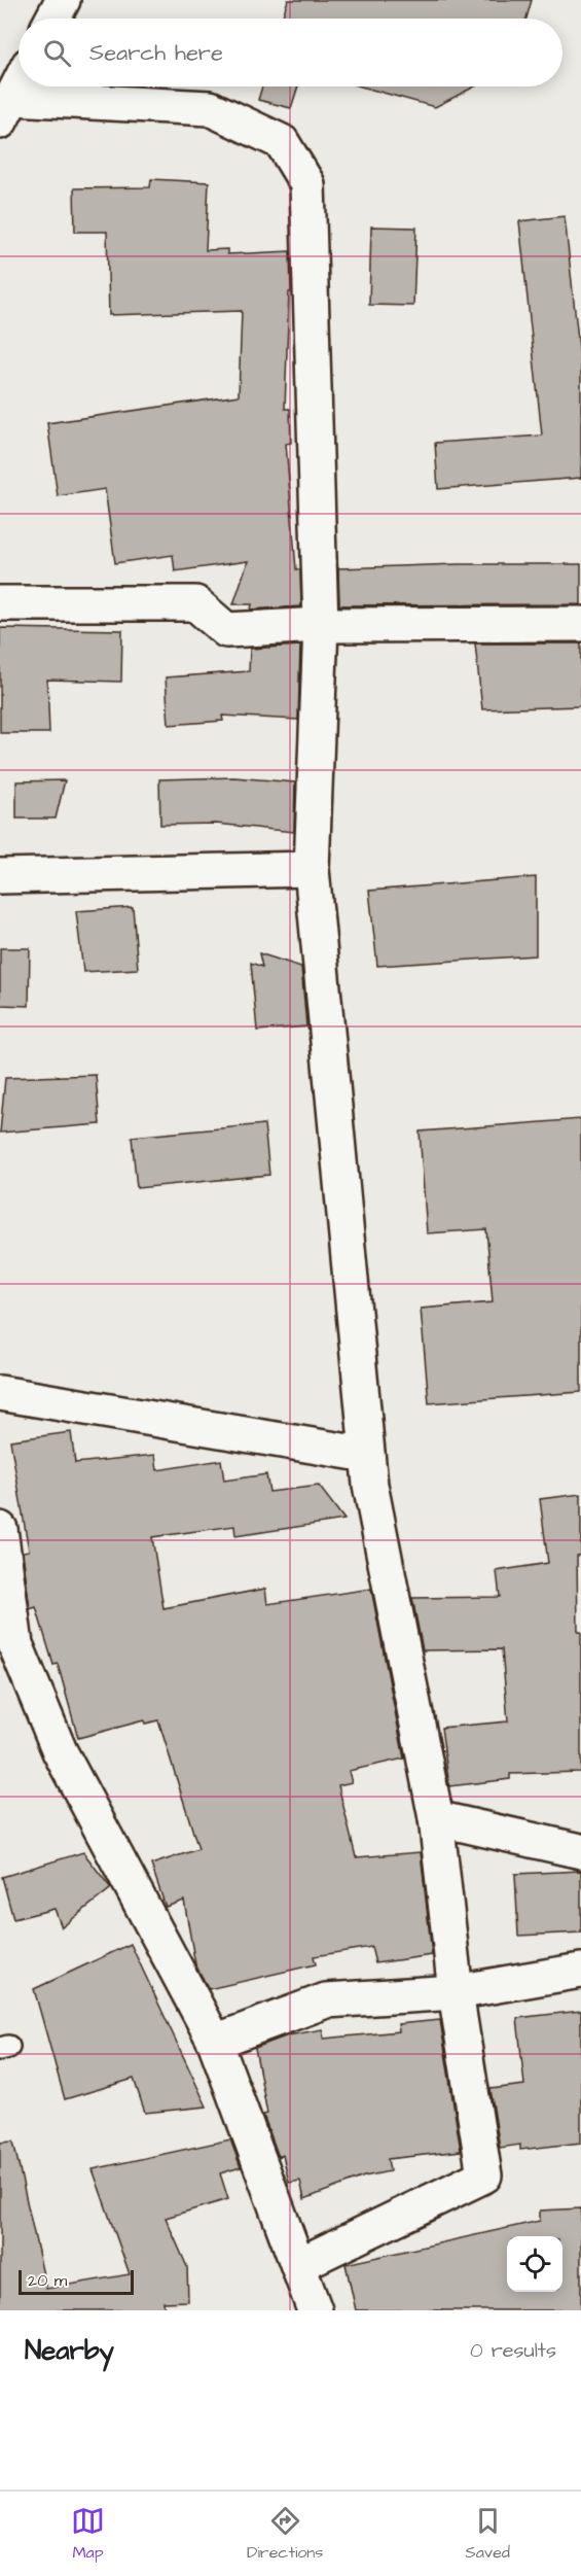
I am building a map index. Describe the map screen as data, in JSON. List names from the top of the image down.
{
  "scale_bar": "20 m",
  "page": {
    "search": "Search here",
    "scale": "20 m",
    "heading": ["Nearby", "0 results"],
    "nav": ["Map", "Directions", "Saved"]
  }
}
